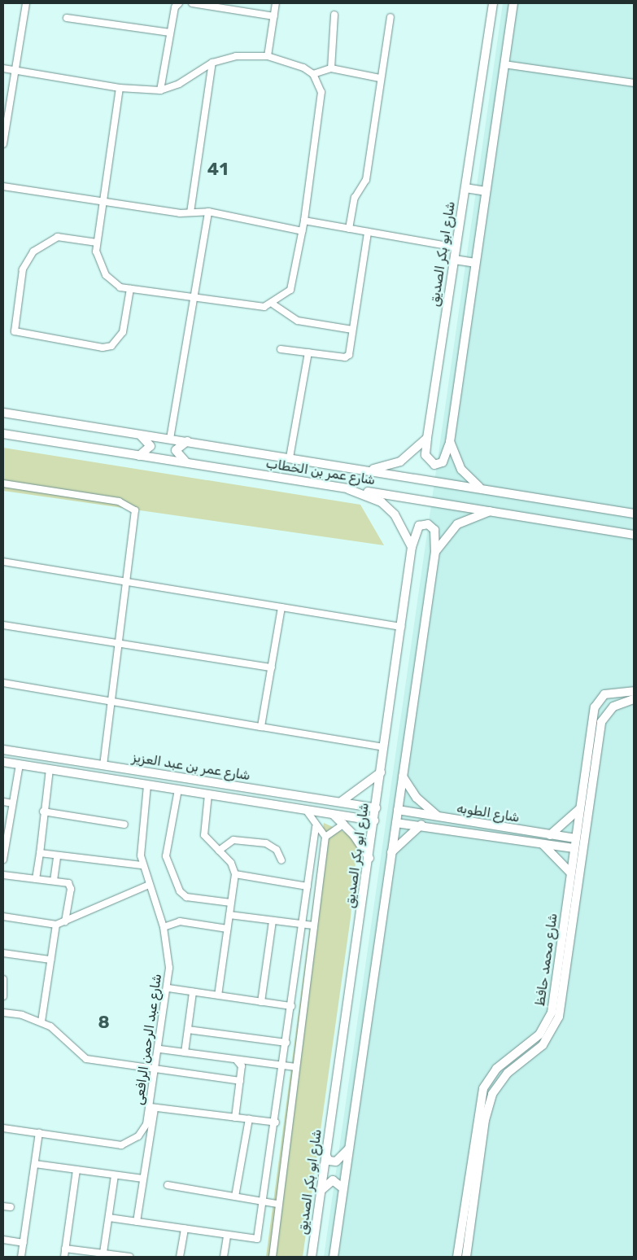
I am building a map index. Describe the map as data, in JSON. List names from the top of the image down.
{
  "streets": {
    "street": [
      "شارع ابو بكر الصديق",
      "شارع عمر بن الخطاب",
      "شارع عمر بن عبد العزيز",
      "شارع الطوبه",
      "شارع محمد حافظ",
      "شارع عبد الرحمن الرافعى"
    ]
  },
  "crossings": [
    ["شارع ابو بكر الصديق", "شارع عمر بن الخطاب"],
    ["شارع ابو بكر الصديق", "شارع عمر بن عبد العزيز"],
    ["شارع عمر بن عبد العزيز", "شارع عبد الرحمن الرافعى"],
    ["شارع الطوبه", "شارع محمد حافظ"]
  ],
  "districts": ["41", "8"]
}
